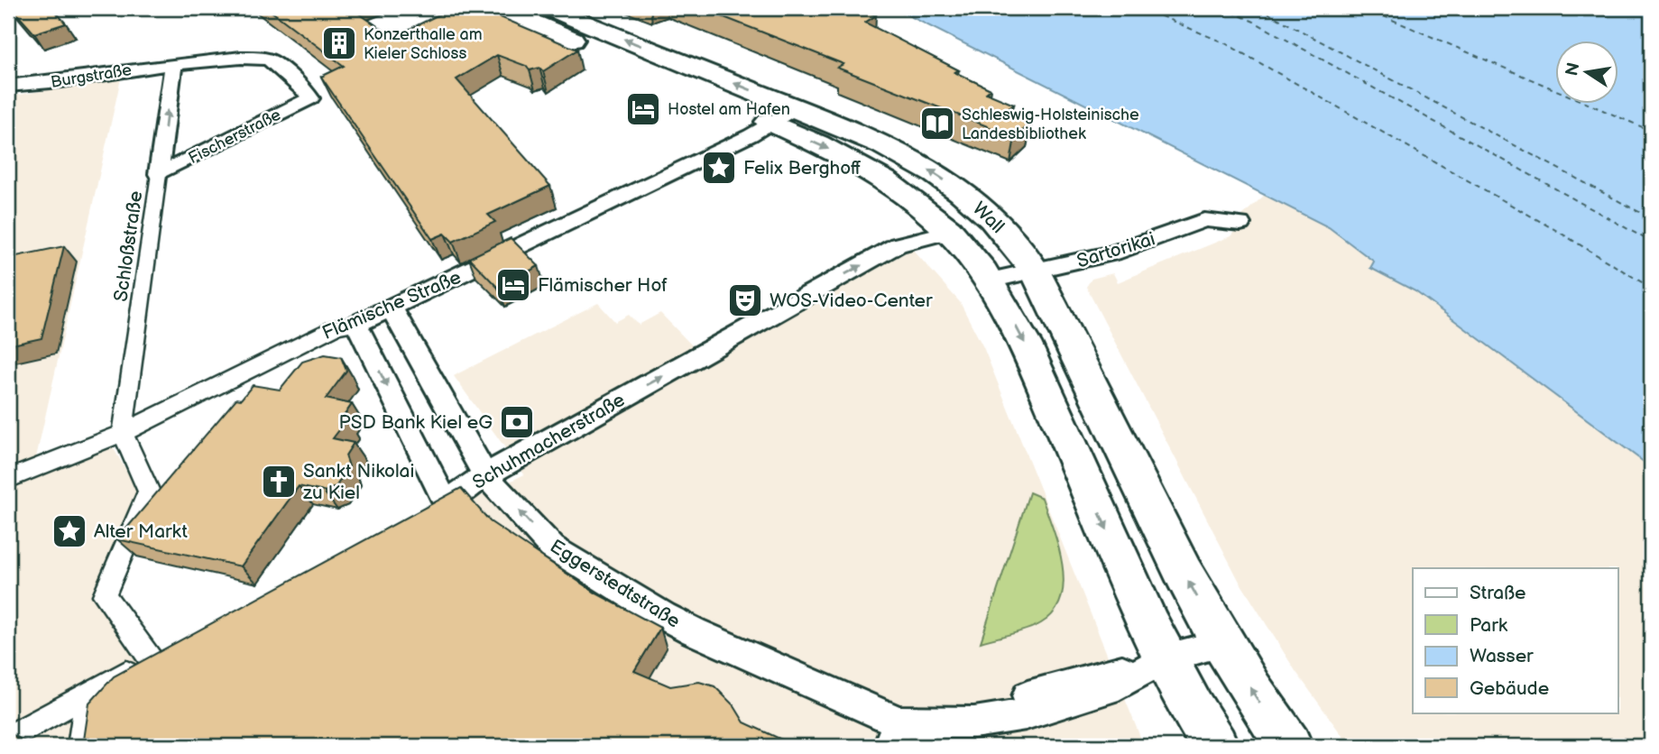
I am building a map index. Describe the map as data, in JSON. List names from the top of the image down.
{
  "streets": {
    "main road": ["Wall"],
    "street": [
      "Burgstraße",
      "Fischerstraße",
      "Schloßstraße",
      "Sartorikai",
      "Flämische Straße",
      "Schuhmacherstraße",
      "Eggerstedtstraße"
    ]
  },
  "crossings": [
    ["Burgstraße", "Schloßstraße"],
    ["Fischerstraße", "Schloßstraße"],
    ["Wall", "Sartorikai"],
    ["Wall", "Flämische Straße"],
    ["Wall", "Schuhmacherstraße"],
    ["Wall", "Eggerstedtstraße"],
    ["Schloßstraße", "Flämische Straße"],
    ["Flämische Straße", "Eggerstedtstraße"],
    ["Schuhmacherstraße", "Eggerstedtstraße"]
  ],
  "one_way": ["Schuhmacherstraße", "Eggerstedtstraße"],
  "places": {
    "building": ["Konzerthalle am Kieler Schloss"],
    "hotel": ["Hostel am Hafen", "Flämischer Hof"],
    "library": ["Schleswig-Holsteinische Landesbibliothek"],
    "place": ["Felix Berghoff", "Alter Markt"],
    "theatre": ["WOS-Video-Center"],
    "bank": ["PSD Bank Kiel eG"],
    "church": ["Sankt Nikolai zu Kiel"]
  },
  "legend": [
    "Straße",
    "Park",
    "Wasser",
    "Gebäude"
  ],
  "north": "left"
}
